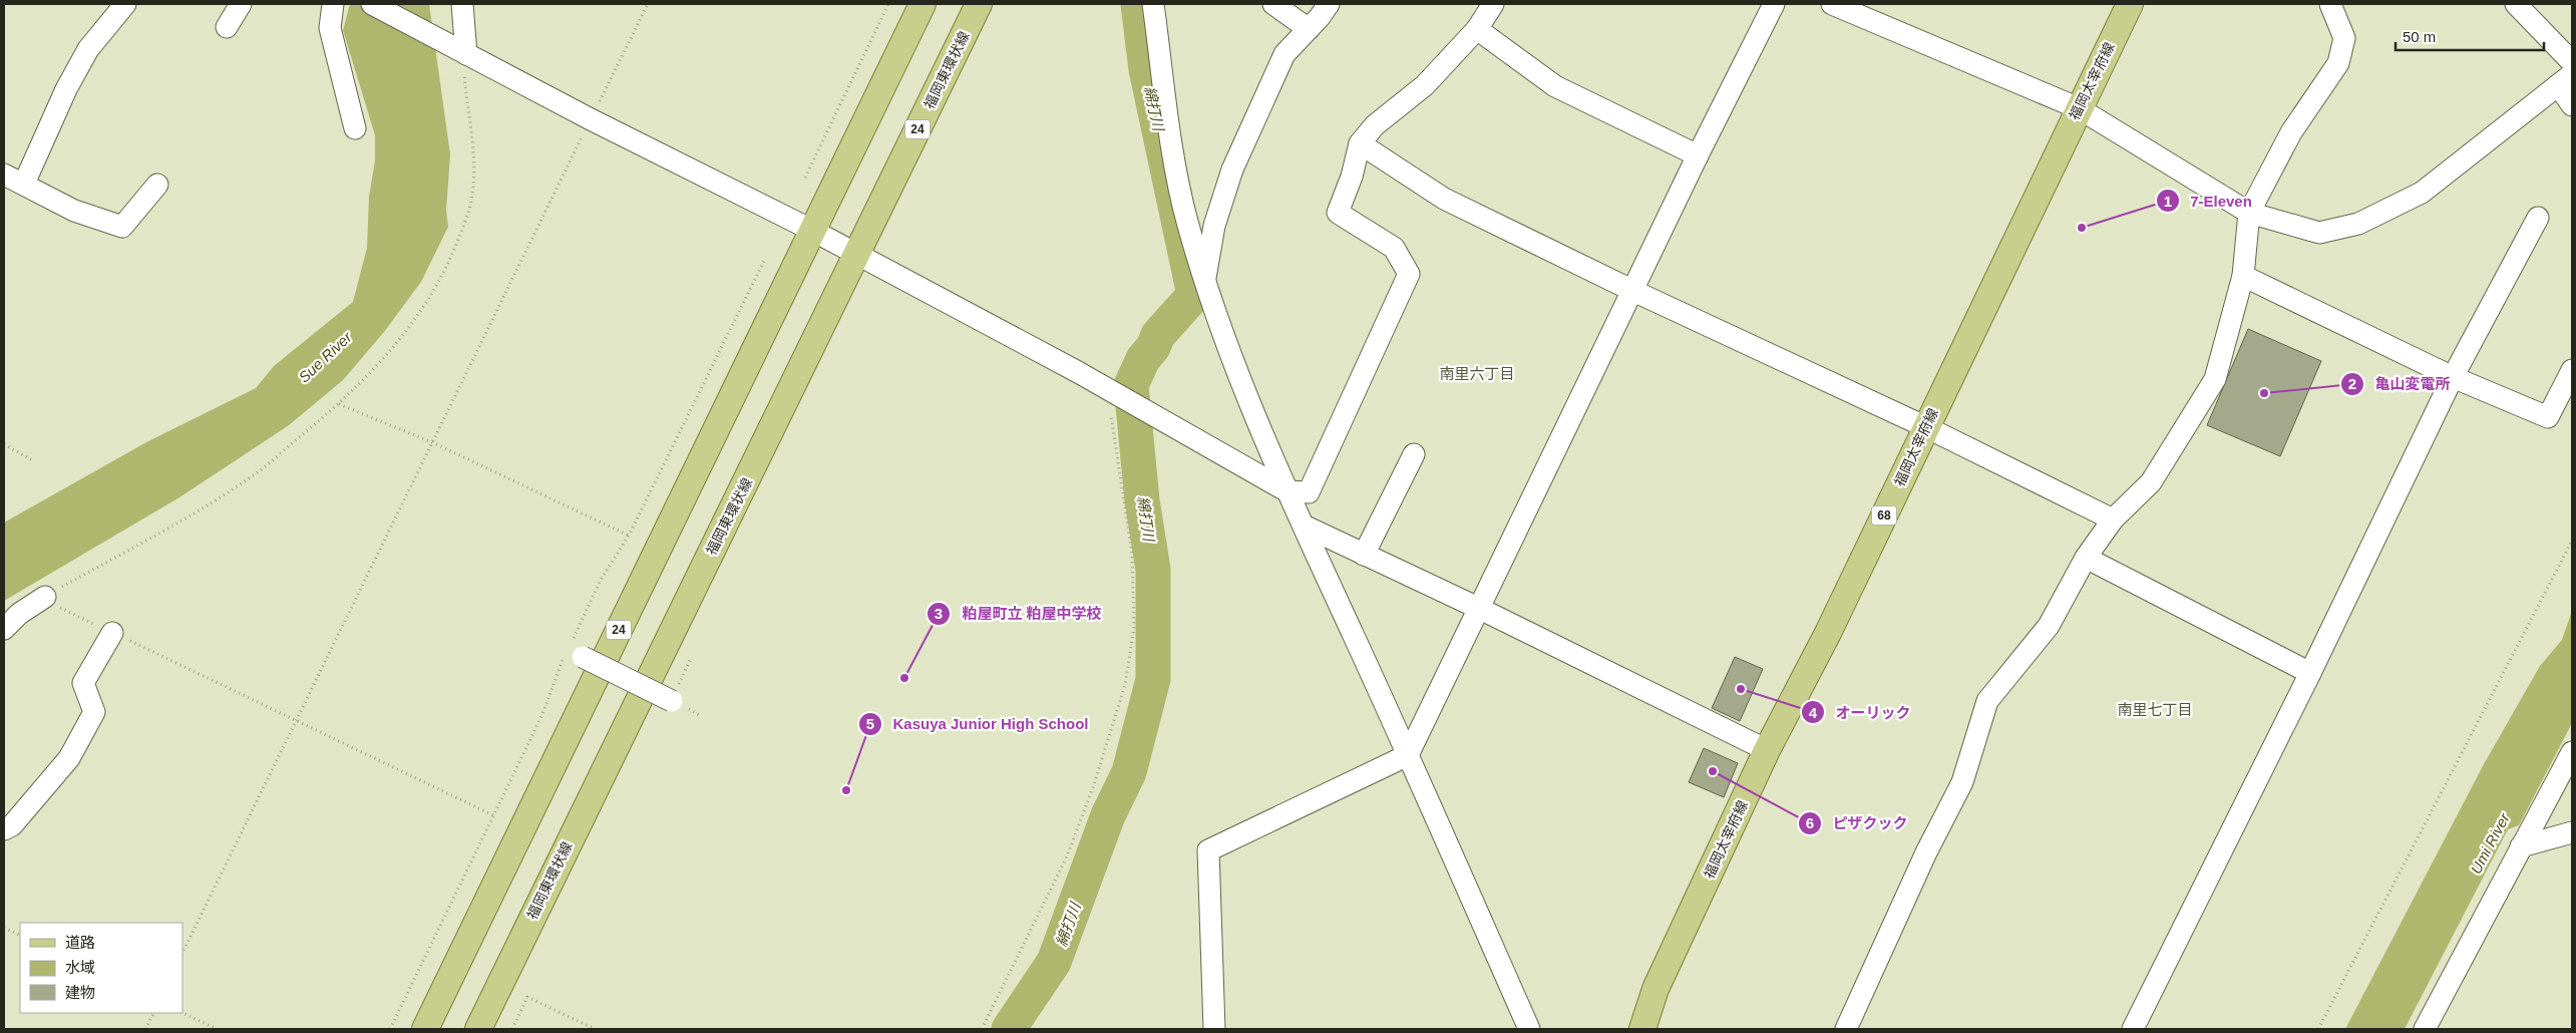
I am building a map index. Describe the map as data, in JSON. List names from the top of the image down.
{
  "streets": {
    "main road": [
      "福岡東環状線",
      "福岡太宰府線",
      "24",
      "68"
    ]
  },
  "districts": ["南里六丁目", "南里七丁目"],
  "water": ["綿打川", "Sue River", "Umi River"],
  "places": [
    "7-Eleven",
    "亀山変電所",
    "粕屋町立 粕屋中学校",
    "オーリック",
    "ピザクック",
    "Kasuya Junior High School"
  ],
  "legend": ["道路", "水域", "建物"],
  "scale_bar": "50 m"
}
